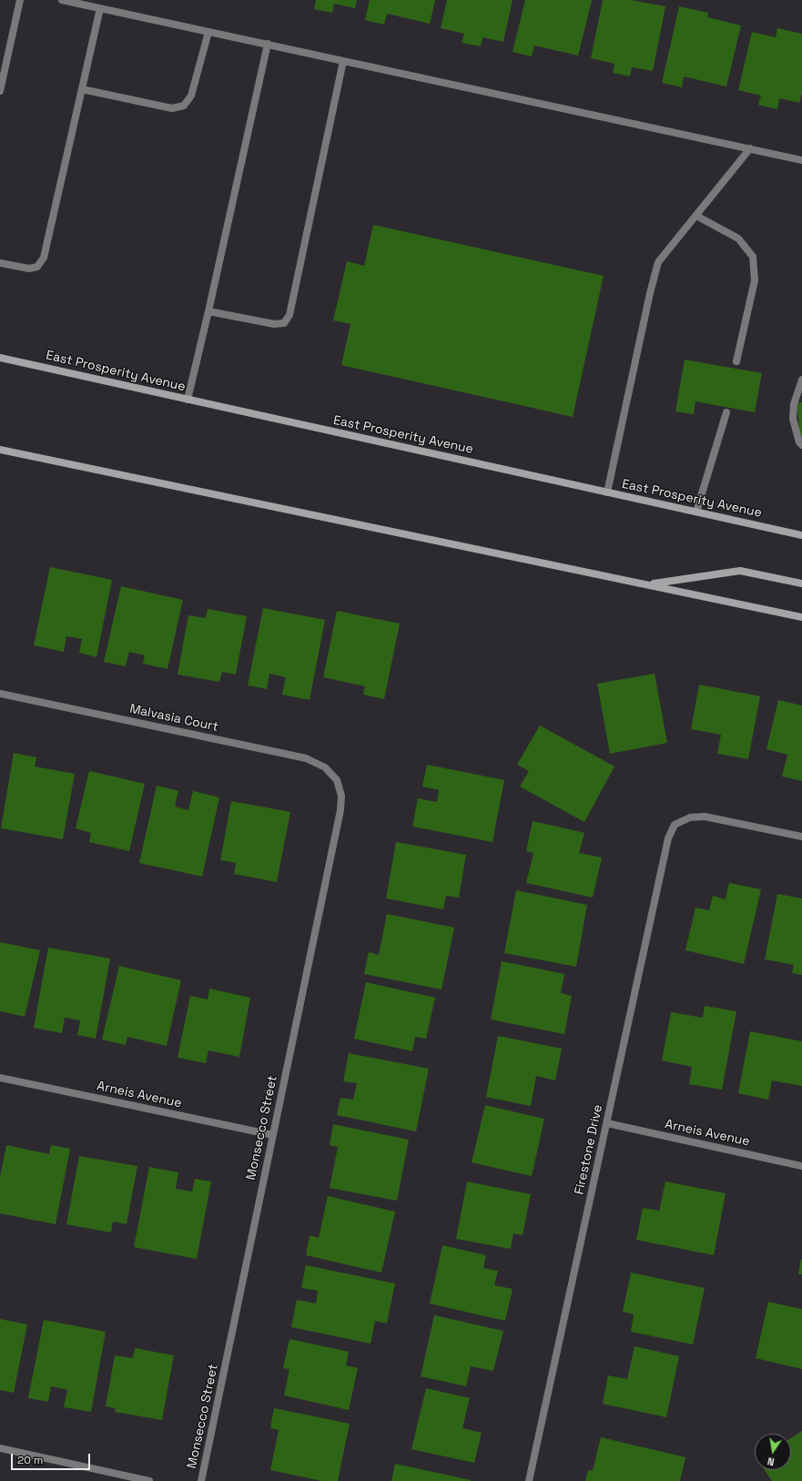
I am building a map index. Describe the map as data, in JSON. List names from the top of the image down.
{
  "streets": {
    "main road": ["East Prosperity Avenue"],
    "street": [
      "Malvasia Court",
      "Arneis Avenue",
      "Monsecco Street",
      "Firestone Drive"
    ]
  },
  "crossings": [
    ["Malvasia Court", "Monsecco Street"],
    ["Arneis Avenue", "Monsecco Street"],
    ["Arneis Avenue", "Firestone Drive"]
  ],
  "scale_bar": "20 m",
  "north": "bottom"
}
